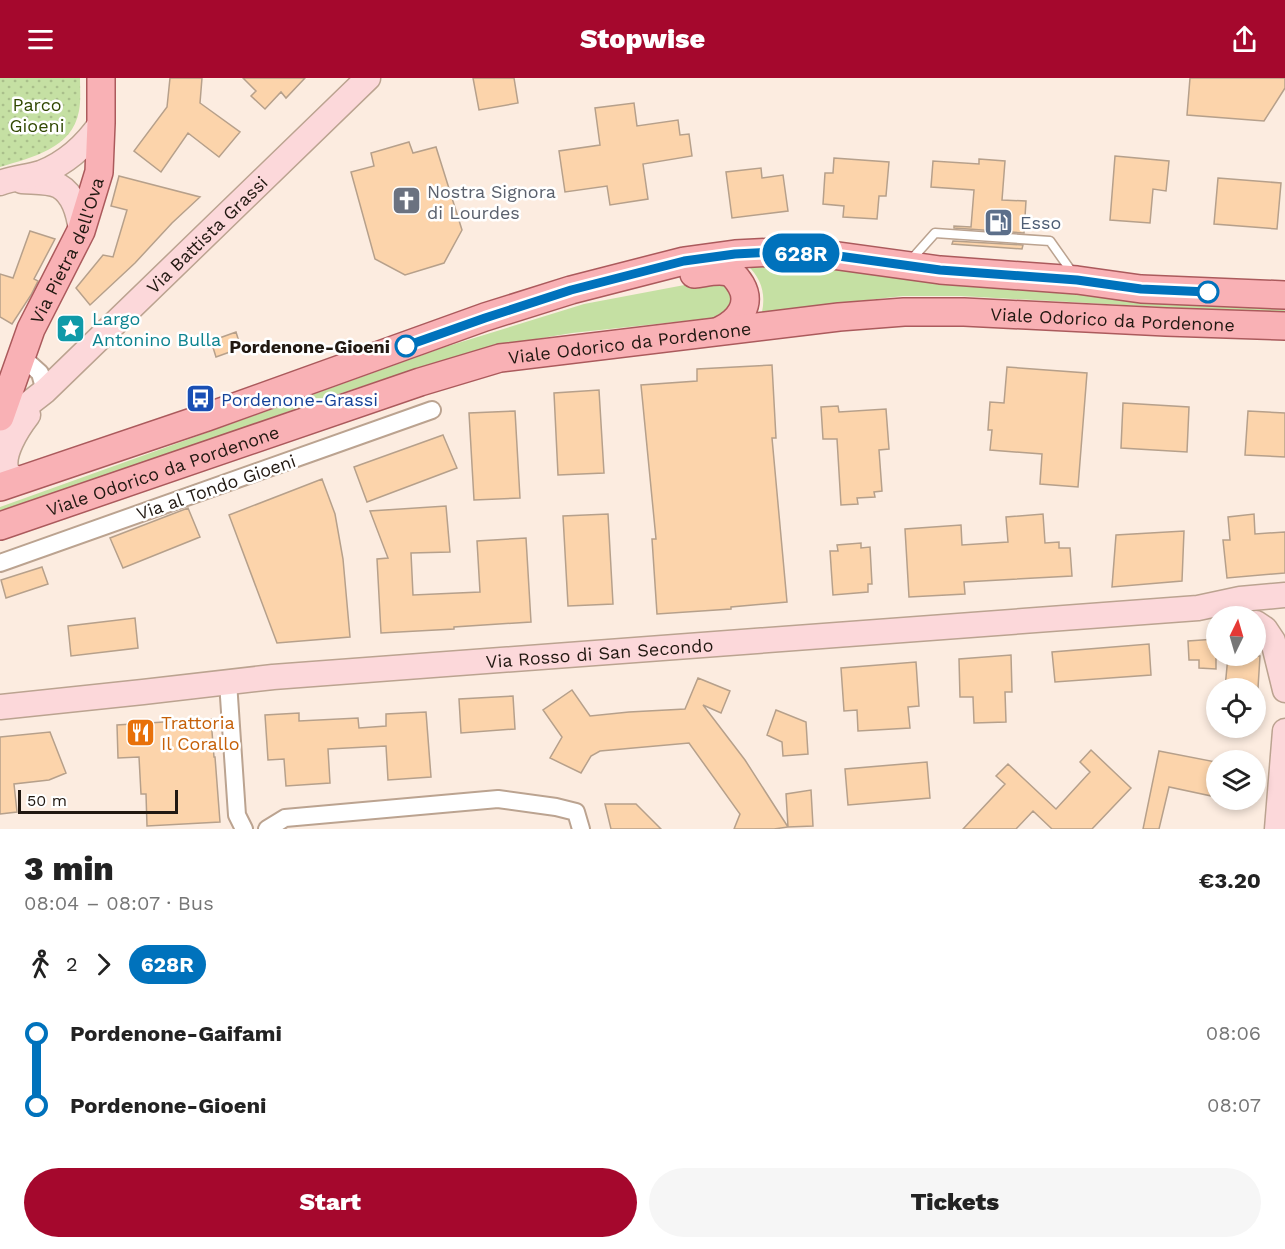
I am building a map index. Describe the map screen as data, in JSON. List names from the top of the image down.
{
  "streets": {
    "main road": [
      "Via Battista Grassi",
      "Via Pietra dell'Ova",
      "Viale Odorico da Pordenone",
      "Via Rosso di San Secondo"
    ],
    "street": ["Via al Tondo Gioeni"]
  },
  "parks": ["Parco Gioeni"],
  "places": {
    "church": ["Nostra Signora di Lourdes"],
    "fuel station": ["Esso"],
    "place": ["Largo Antonino Bulla"],
    "other": ["Pordenone-Gioeni"],
    "bus stop": ["Pordenone-Grassi"],
    "restaurant": ["Trattoria Il Corallo"]
  },
  "lines": ["bus line 628R"],
  "scale_bar": "50 m",
  "north": "top",
  "page": {
    "header": "Stopwise",
    "on_map": "628R",
    "scale": "50 m",
    "heading": ["3 min", "08:04 – 08:07 · Bus", "€3.20"],
    "legs": ["2", "628R"],
    "list": [
      {
        "name": "Pordenone-Gaifami",
        "value": "08:06"
      },
      {
        "name": "Pordenone-Gioeni",
        "value": "08:07"
      }
    ],
    "buttons": ["Start", "Tickets"]
  }
}
